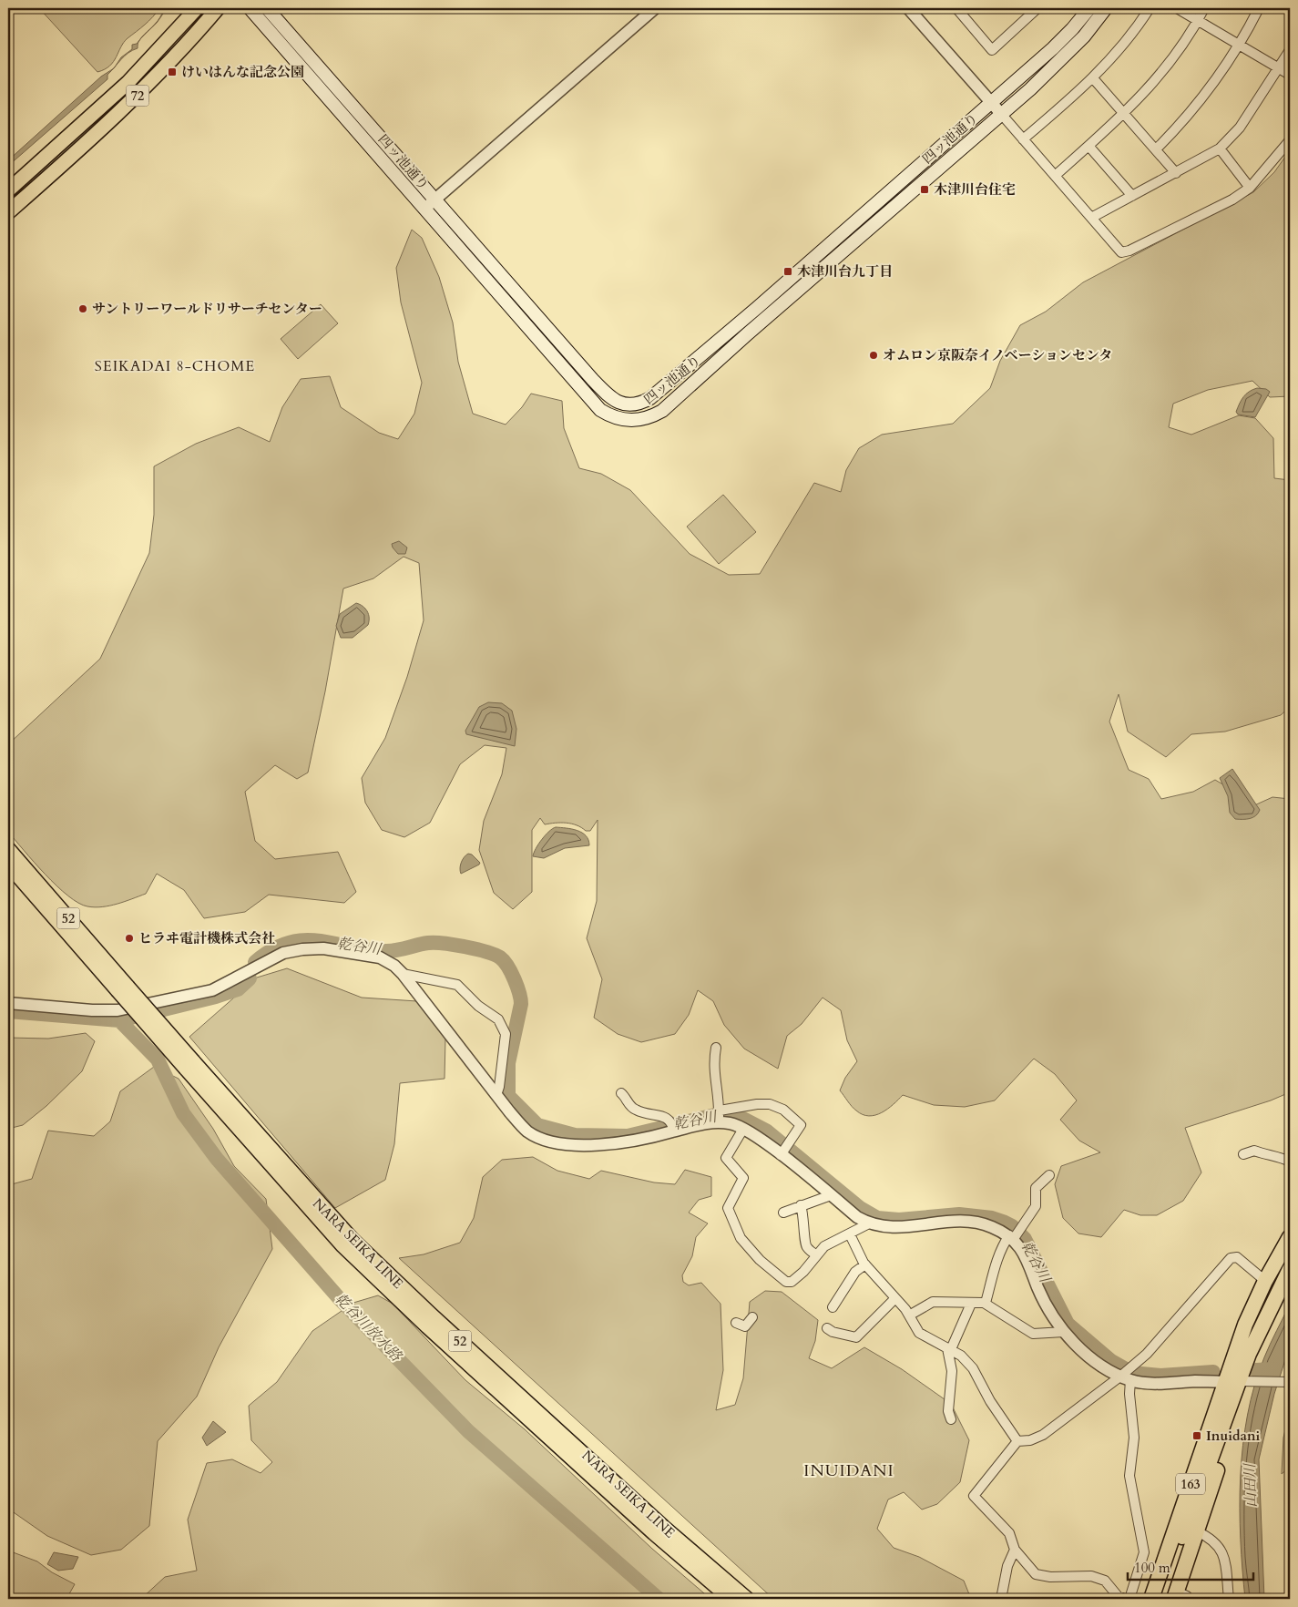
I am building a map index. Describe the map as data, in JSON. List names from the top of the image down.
{
  "streets": {
    "highway": ["163"],
    "main road": [
      "72",
      "四ッ池通り",
      "52",
      "NARA SEIKA LINE"
    ]
  },
  "districts": ["SEIKADAI 8-CHOME", "INUIDANI"],
  "water": ["乾谷川", "乾谷川放水路", "山田川"],
  "places": {
    "transit": [
      "けいはんな記念公園",
      "木津川台住宅",
      "木津川台九丁目",
      "Inuidani"
    ],
    "other": ["サントリーワールドリサーチセンター", "オムロン京阪奈イノベーションセンタ", "ヒラヰ電計機株式会社"]
  },
  "scale_bar": "100 m"
}
